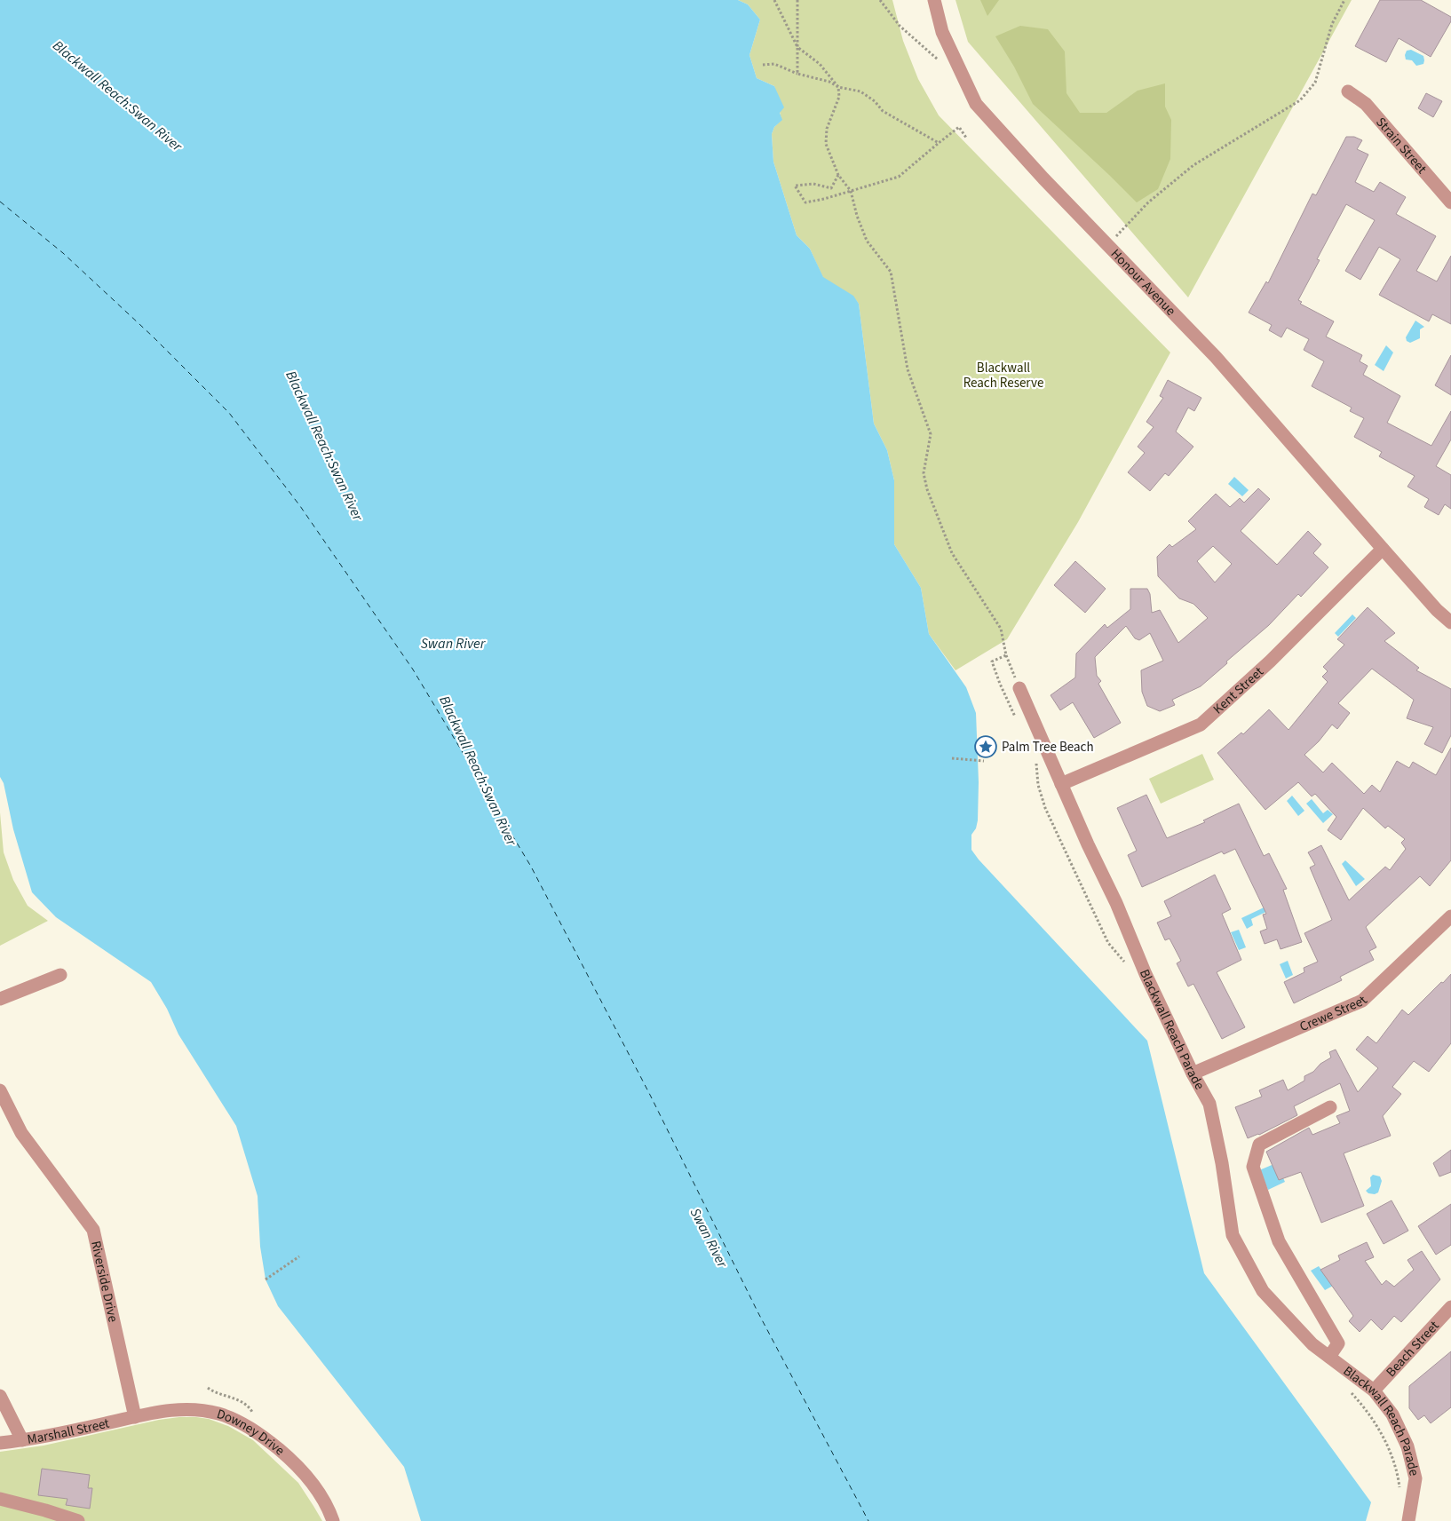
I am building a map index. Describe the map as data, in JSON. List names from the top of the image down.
{
  "streets": {
    "street": [
      "Strain Street",
      "Honour Avenue",
      "Kent Street",
      "Crewe Street",
      "Blackwall Reach Parade",
      "Riverside Drive",
      "Beach Street",
      "Marshall Street",
      "Downey Drive"
    ]
  },
  "crossings": [
    ["Honour Avenue", "Kent Street"],
    ["Kent Street", "Blackwall Reach Parade"],
    ["Crewe Street", "Blackwall Reach Parade"],
    ["Blackwall Reach Parade", "Beach Street"],
    ["Riverside Drive", "Marshall Street"],
    ["Riverside Drive", "Downey Drive"],
    ["Marshall Street", "Downey Drive"]
  ],
  "water": ["Blackwall Reach:Swan River", "Swan River"],
  "parks": ["Blackwall Reach Reserve"],
  "places": {
    "place": ["Palm Tree Beach"]
  }
}
